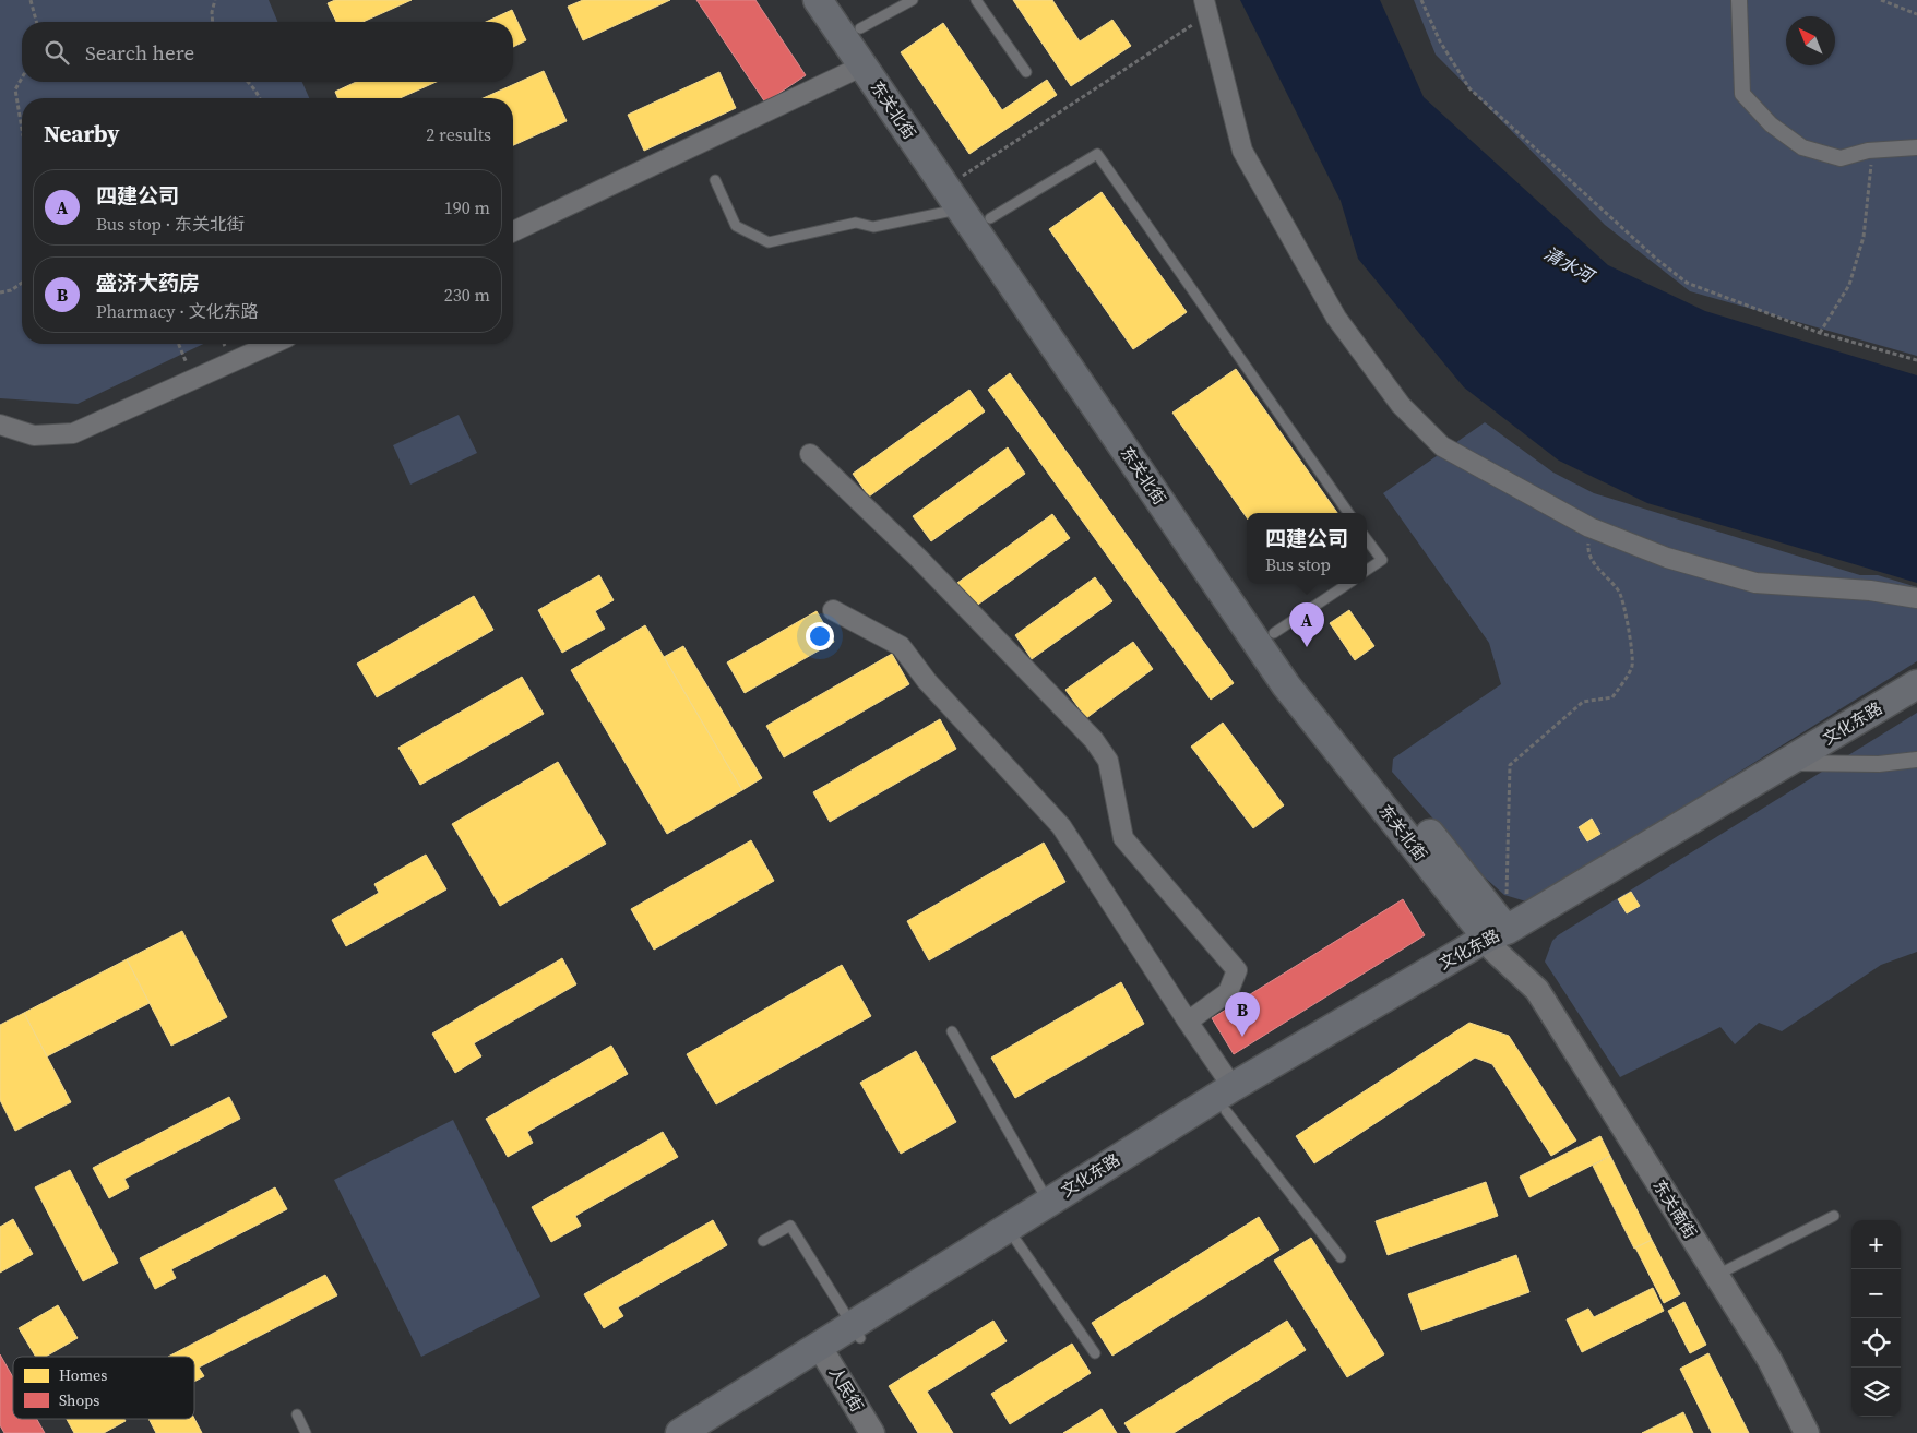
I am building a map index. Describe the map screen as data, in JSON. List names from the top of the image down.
{
  "streets": {
    "main road": ["东关北街", "文化东路"],
    "street": ["东关南街", "人民街"]
  },
  "crossings": [
    ["东关北街", "文化东路"],
    ["东关北街", "东关南街"],
    ["文化东路", "东关南街"],
    ["文化东路", "人民街"]
  ],
  "water": ["清水河"],
  "legend": ["Homes", "Shops"],
  "north": "top left",
  "page": {
    "search": "Search here",
    "heading": ["Nearby", "2 results"],
    "list": [
      {
        "mark": "A",
        "name": "四建公司",
        "note": "Bus stop · 东关北街",
        "value": "190 m"
      },
      {
        "mark": "B",
        "name": "盛济大药房",
        "note": "Pharmacy · 文化东路",
        "value": "230 m"
      }
    ],
    "popup": ["四建公司", "Bus stop"],
    "pins": ["A", "B"],
    "map_buttons": ["+", "−"]
  }
}
